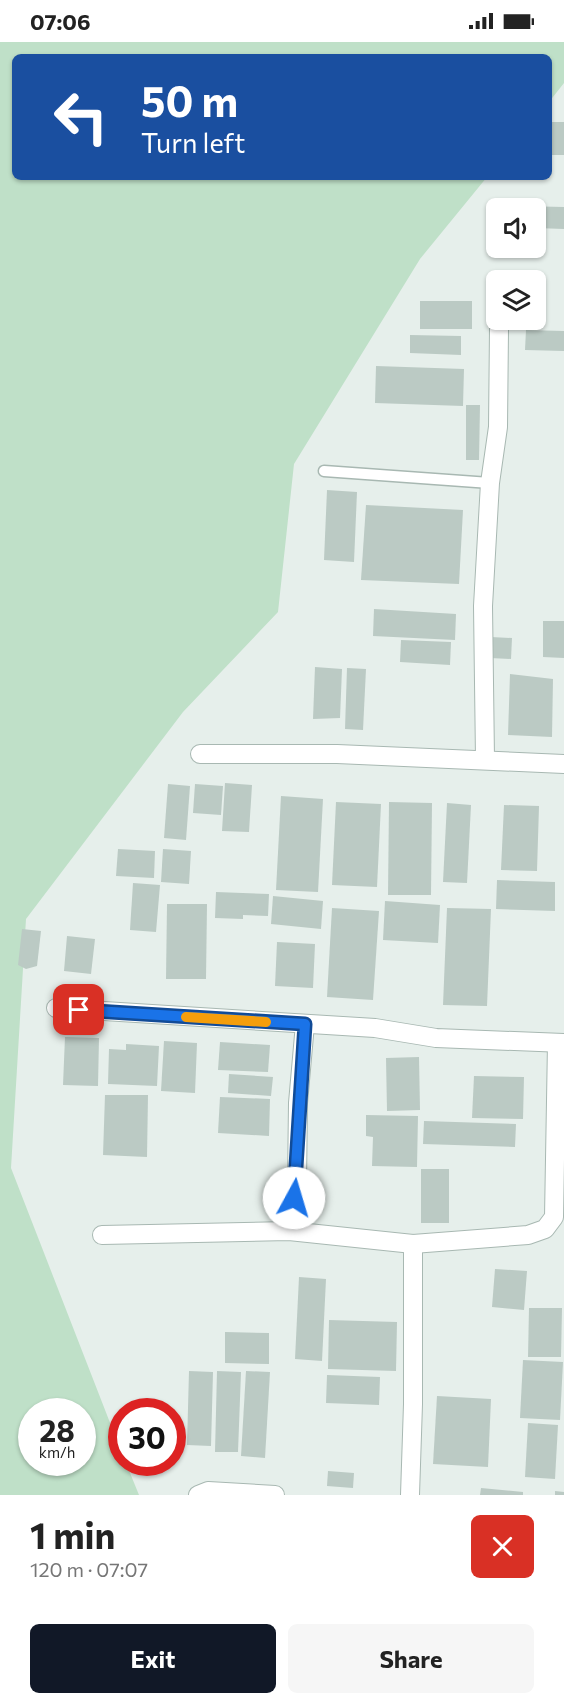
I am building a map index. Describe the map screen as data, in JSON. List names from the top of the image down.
{
  "page": {
    "status": "07:06",
    "turn": ["50 m", "Turn left"],
    "speed": "28 km/h",
    "limit": "30",
    "heading": ["1 min", "120 m · 07:07"],
    "buttons": ["Exit", "Share"]
  }
}
